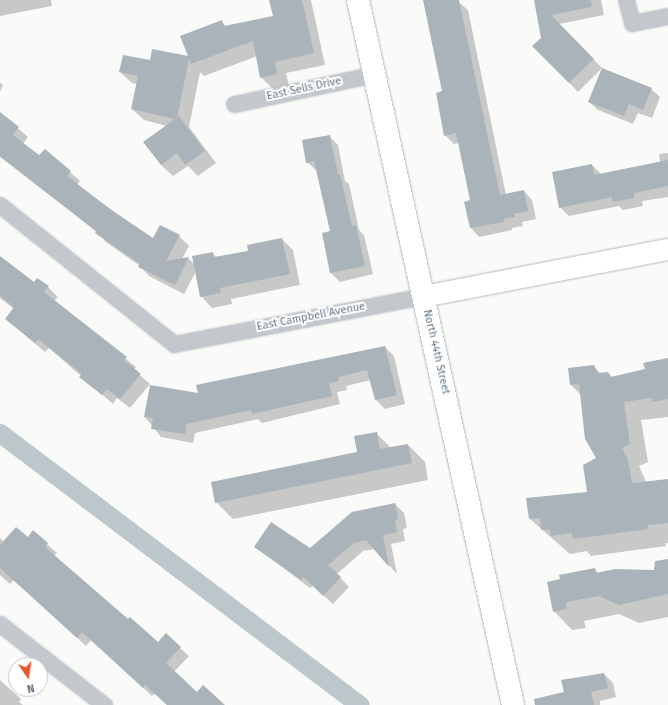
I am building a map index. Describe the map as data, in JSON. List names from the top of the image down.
{
  "streets": {
    "main road": ["North 44th Street"],
    "street": ["East Sells Drive", "East Campbell Avenue"]
  },
  "crossings": [
    ["East Sells Drive", "North 44th Street"],
    ["East Campbell Avenue", "North 44th Street"]
  ],
  "north": "bottom"
}
